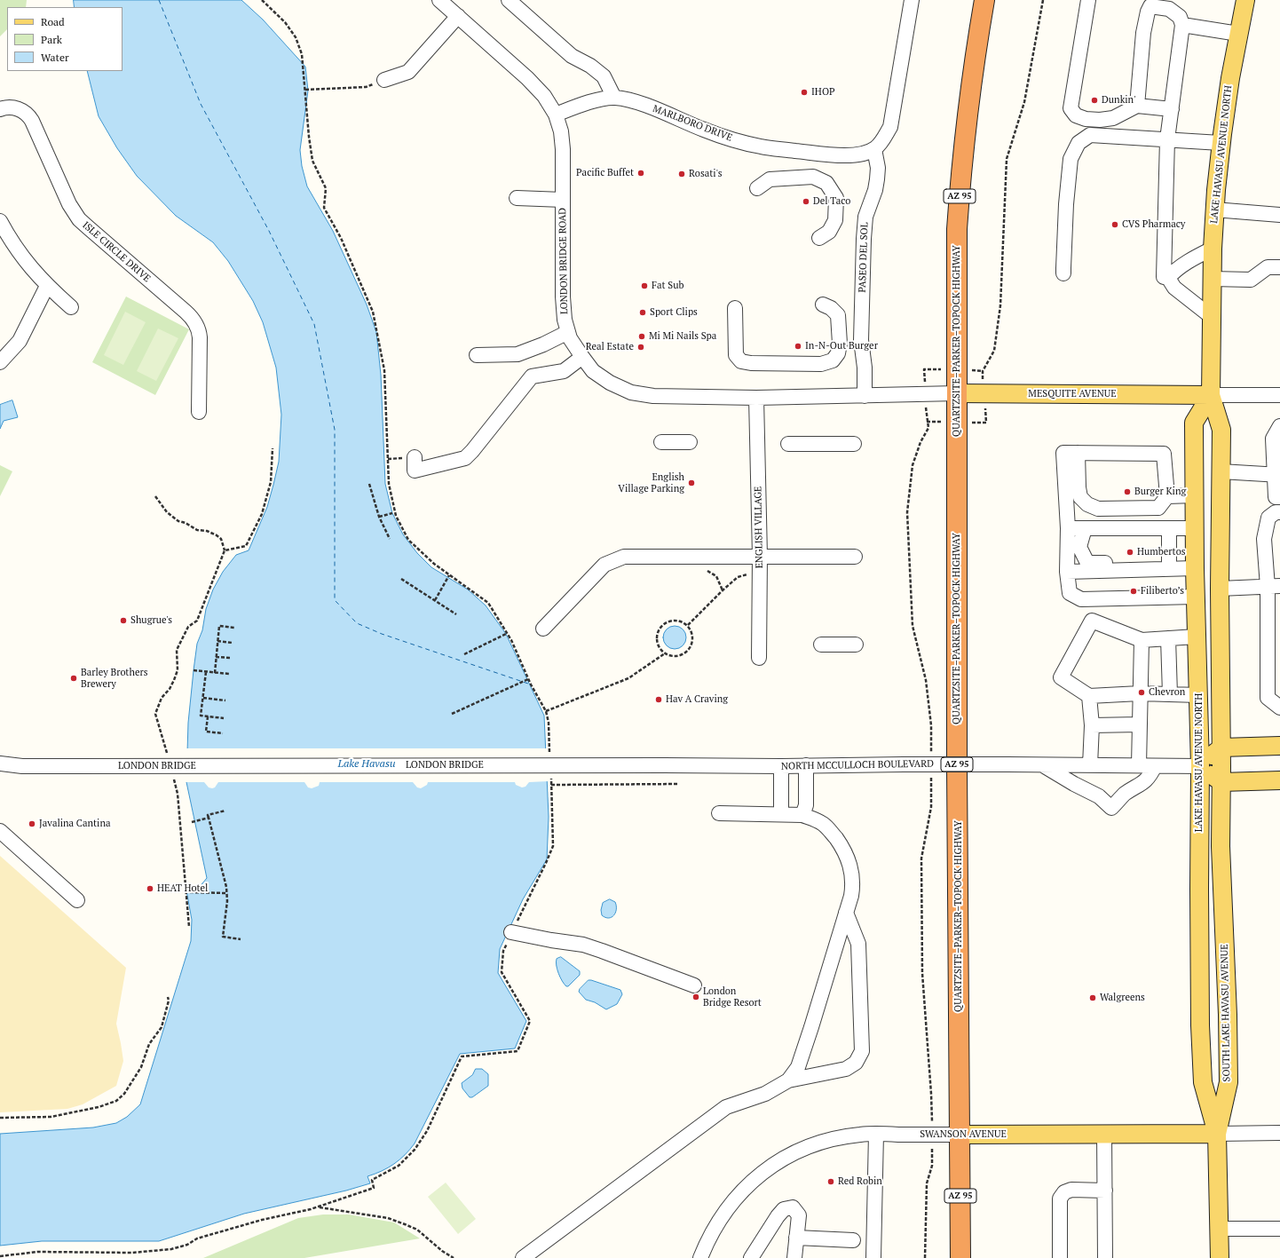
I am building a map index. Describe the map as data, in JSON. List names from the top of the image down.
{
  "streets": {
    "highway": ["AZ 95", "QUARTZSITE–PARKER–TOPOCK HIGHWAY"],
    "main road": [
      "LAKE HAVASU AVENUE NORTH",
      "MESQUITE AVENUE",
      "SOUTH LAKE HAVASU AVENUE",
      "SWANSON AVENUE"
    ],
    "street": [
      "MARLBORO DRIVE",
      "ISLE CIRCLE DRIVE",
      "PASEO DEL SOL",
      "LONDON BRIDGE ROAD",
      "ENGLISH VILLAGE",
      "LONDON BRIDGE",
      "NORTH MCCULLOCH BOULEVARD"
    ]
  },
  "crossings": [
    ["MARLBORO DRIVE", "PASEO DEL SOL"],
    ["MARLBORO DRIVE", "LONDON BRIDGE ROAD"],
    ["LAKE HAVASU AVENUE NORTH", "MESQUITE AVENUE"],
    ["LAKE HAVASU AVENUE NORTH", "NORTH MCCULLOCH BOULEVARD"],
    ["LAKE HAVASU AVENUE NORTH", "SOUTH LAKE HAVASU AVENUE"],
    ["LAKE HAVASU AVENUE NORTH", "SWANSON AVENUE"],
    ["PASEO DEL SOL", "LONDON BRIDGE ROAD"],
    ["PASEO DEL SOL", "MESQUITE AVENUE"],
    ["LONDON BRIDGE ROAD", "MESQUITE AVENUE"],
    ["LONDON BRIDGE ROAD", "ENGLISH VILLAGE"],
    ["QUARTZSITE–PARKER–TOPOCK HIGHWAY", "MESQUITE AVENUE"],
    ["QUARTZSITE–PARKER–TOPOCK HIGHWAY", "SWANSON AVENUE"],
    ["LONDON BRIDGE", "NORTH MCCULLOCH BOULEVARD"],
    ["SOUTH LAKE HAVASU AVENUE", "SWANSON AVENUE"]
  ],
  "water": ["Lake Havasu"],
  "places": [
    "IHOP",
    "Dunkin'",
    "Pacific Buffet",
    "Rosati's",
    "Del Taco",
    "CVS Pharmacy",
    "Fat Sub",
    "Sport Clips",
    "Mi Mi Nails Spa",
    "In-N-Out Burger",
    "Real Estate",
    "English Village Parking",
    "Burger King",
    "Humbertos",
    "Filiberto’s",
    "Shugrue's",
    "Barley Brothers Brewery",
    "Chevron",
    "Hav A Craving",
    "Javalina Cantina",
    "HEAT Hotel",
    "London Bridge Resort",
    "Walgreens",
    "Red Robin"
  ],
  "legend": ["Road", "Park", "Water"]
}
